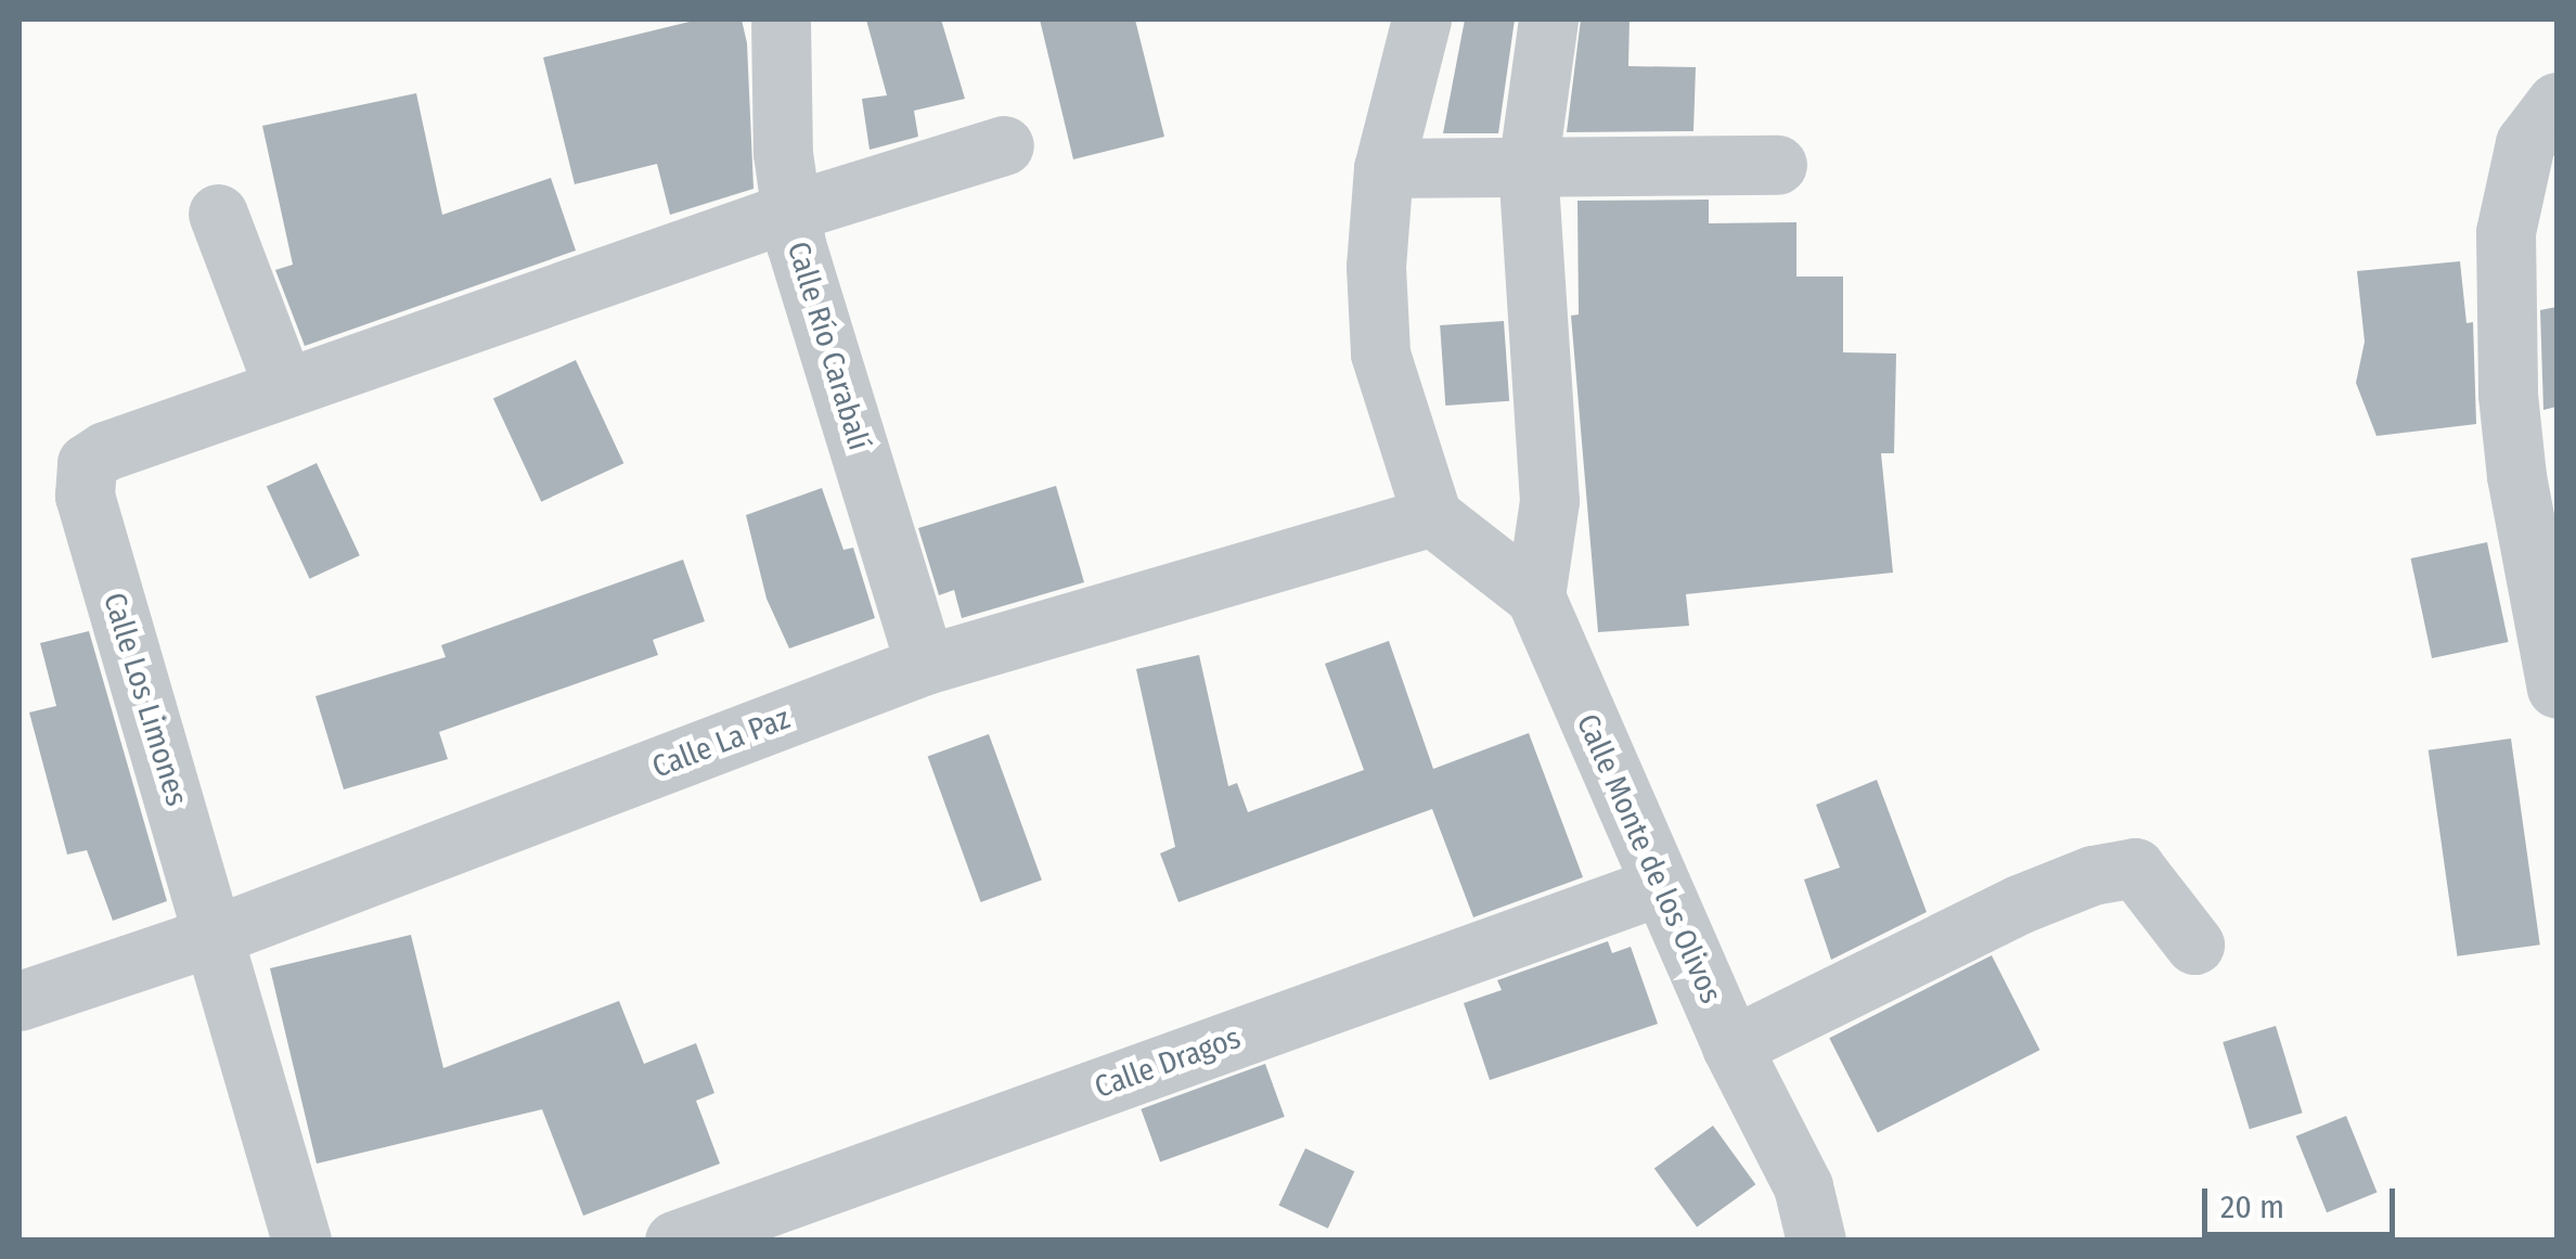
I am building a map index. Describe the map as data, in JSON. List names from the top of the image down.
{
  "streets": {
    "street": [
      "Calle Río Carabalí",
      "Calle Los Limones",
      "Calle La Paz",
      "Calle Monte de los Olivos",
      "Calle Dragos"
    ]
  },
  "crossings": [
    ["Calle Río Carabalí", "Calle La Paz"],
    ["Calle Los Limones", "Calle La Paz"],
    ["Calle La Paz", "Calle Monte de los Olivos"],
    ["Calle Monte de los Olivos", "Calle Dragos"]
  ],
  "scale_bar": "20 m"
}
